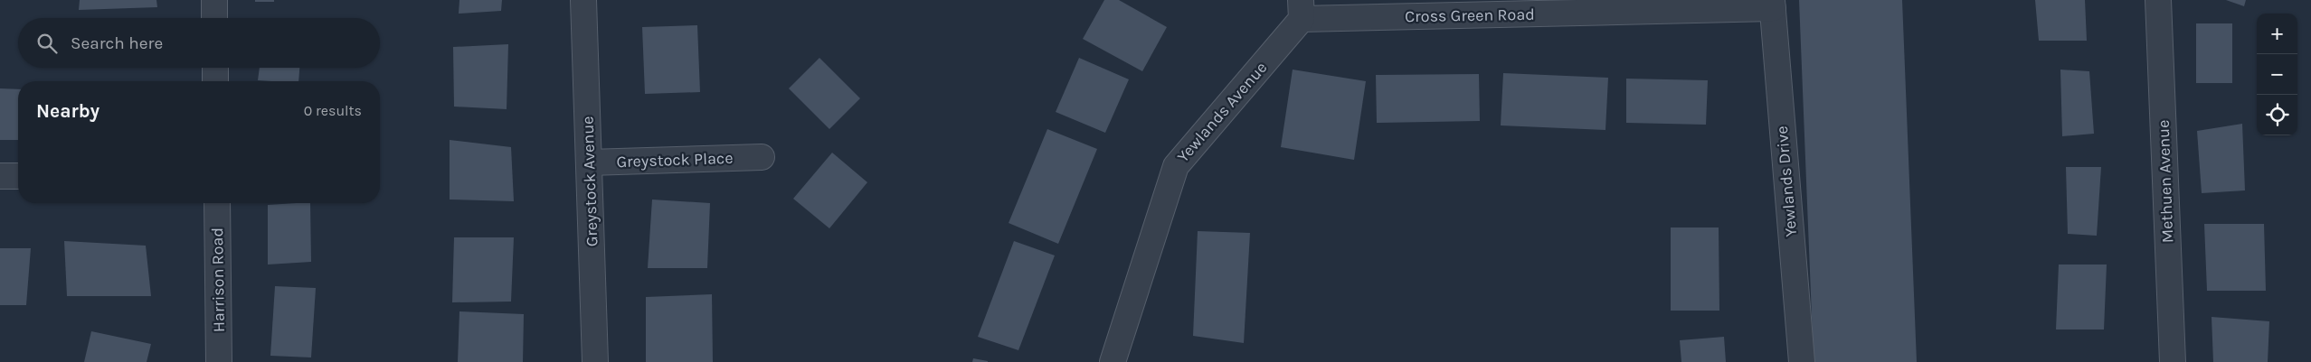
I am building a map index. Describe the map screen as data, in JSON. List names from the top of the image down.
{
  "streets": {
    "street": [
      "Cross Green Road",
      "Yewlands Avenue",
      "Greystock Place",
      "Greystock Avenue",
      "Yewlands Drive",
      "Methuen Avenue",
      "Harrison Road"
    ]
  },
  "crossings": [
    ["Cross Green Road", "Yewlands Avenue"],
    ["Cross Green Road", "Yewlands Drive"],
    ["Greystock Place", "Greystock Avenue"]
  ],
  "page": {
    "map_buttons": ["+", "−"],
    "search": "Search here",
    "heading": ["Nearby", "0 results"]
  }
}
